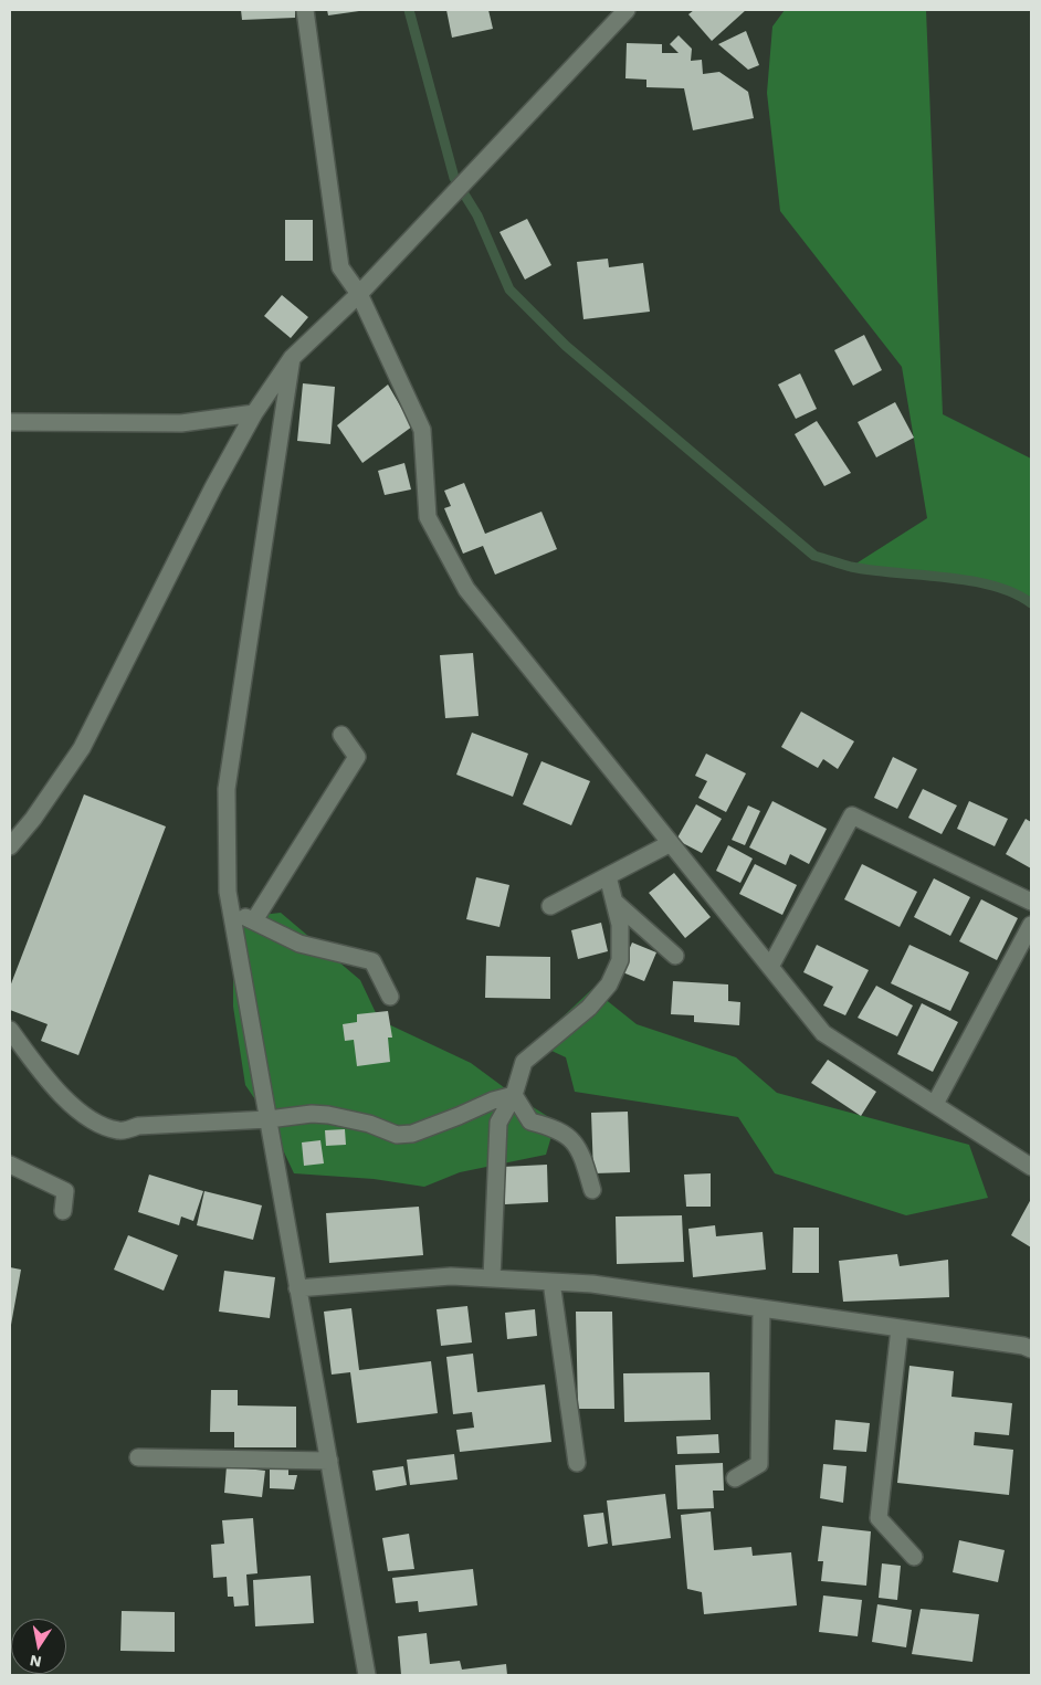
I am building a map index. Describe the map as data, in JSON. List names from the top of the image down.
{
  "north": "bottom"
}
